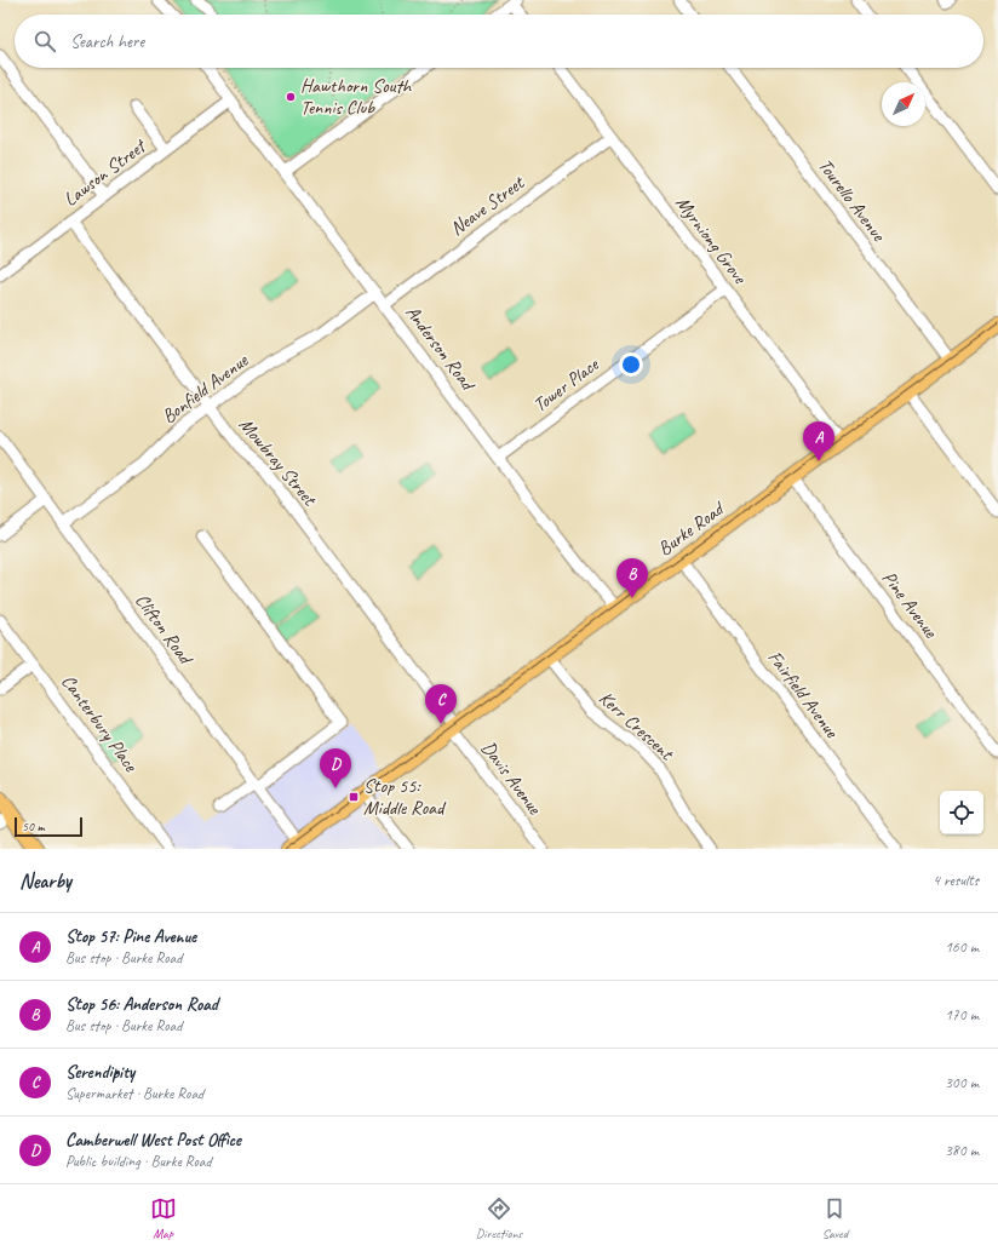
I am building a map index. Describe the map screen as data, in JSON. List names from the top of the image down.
{
  "streets": {
    "main road": ["Burke Road"],
    "street": [
      "Lawson Street",
      "Tourello Avenue",
      "Neave Street",
      "Myrniong Grove",
      "Anderson Road",
      "Tower Place",
      "Bonfield Avenue",
      "Mowbray Street",
      "Pine Avenue",
      "Clifton Road",
      "Fairfield Avenue",
      "Canterbury Place",
      "Kerr Crescent",
      "Davis Avenue"
    ]
  },
  "crossings": [
    ["Lawson Street", "Anderson Road"],
    ["Lawson Street", "Mowbray Street"],
    ["Tourello Avenue", "Burke Road"],
    ["Neave Street", "Myrniong Grove"],
    ["Neave Street", "Anderson Road"],
    ["Myrniong Grove", "Tower Place"],
    ["Myrniong Grove", "Burke Road"],
    ["Anderson Road", "Tower Place"],
    ["Anderson Road", "Bonfield Avenue"],
    ["Anderson Road", "Burke Road"],
    ["Bonfield Avenue", "Mowbray Street"],
    ["Bonfield Avenue", "Clifton Road"],
    ["Mowbray Street", "Burke Road"],
    ["Mowbray Street", "Davis Avenue"],
    ["Burke Road", "Pine Avenue"],
    ["Burke Road", "Clifton Road"],
    ["Burke Road", "Fairfield Avenue"],
    ["Burke Road", "Kerr Crescent"],
    ["Burke Road", "Davis Avenue"]
  ],
  "places": {
    "other": ["Hawthorn South Tennis Club"],
    "transit": ["Stop 55: Middle Road"]
  },
  "scale_bar": "50 m",
  "north": "top right",
  "page": {
    "search": "Search here",
    "pins": [
      "A",
      "B",
      "C",
      "D"
    ],
    "scale": "50 m",
    "heading": ["Nearby", "4 results"],
    "list": [
      {
        "mark": "A",
        "name": "Stop 57: Pine Avenue",
        "note": "Bus stop · Burke Road",
        "value": "160 m"
      },
      {
        "mark": "B",
        "name": "Stop 56: Anderson Road",
        "note": "Bus stop · Burke Road",
        "value": "170 m"
      },
      {
        "mark": "C",
        "name": "Serendipity",
        "note": "Supermarket · Burke Road",
        "value": "300 m"
      },
      {
        "mark": "D",
        "name": "Camberwell West Post Office",
        "note": "Public building · Burke Road",
        "value": "380 m"
      }
    ],
    "nav": ["Map", "Directions", "Saved"]
  }
}
